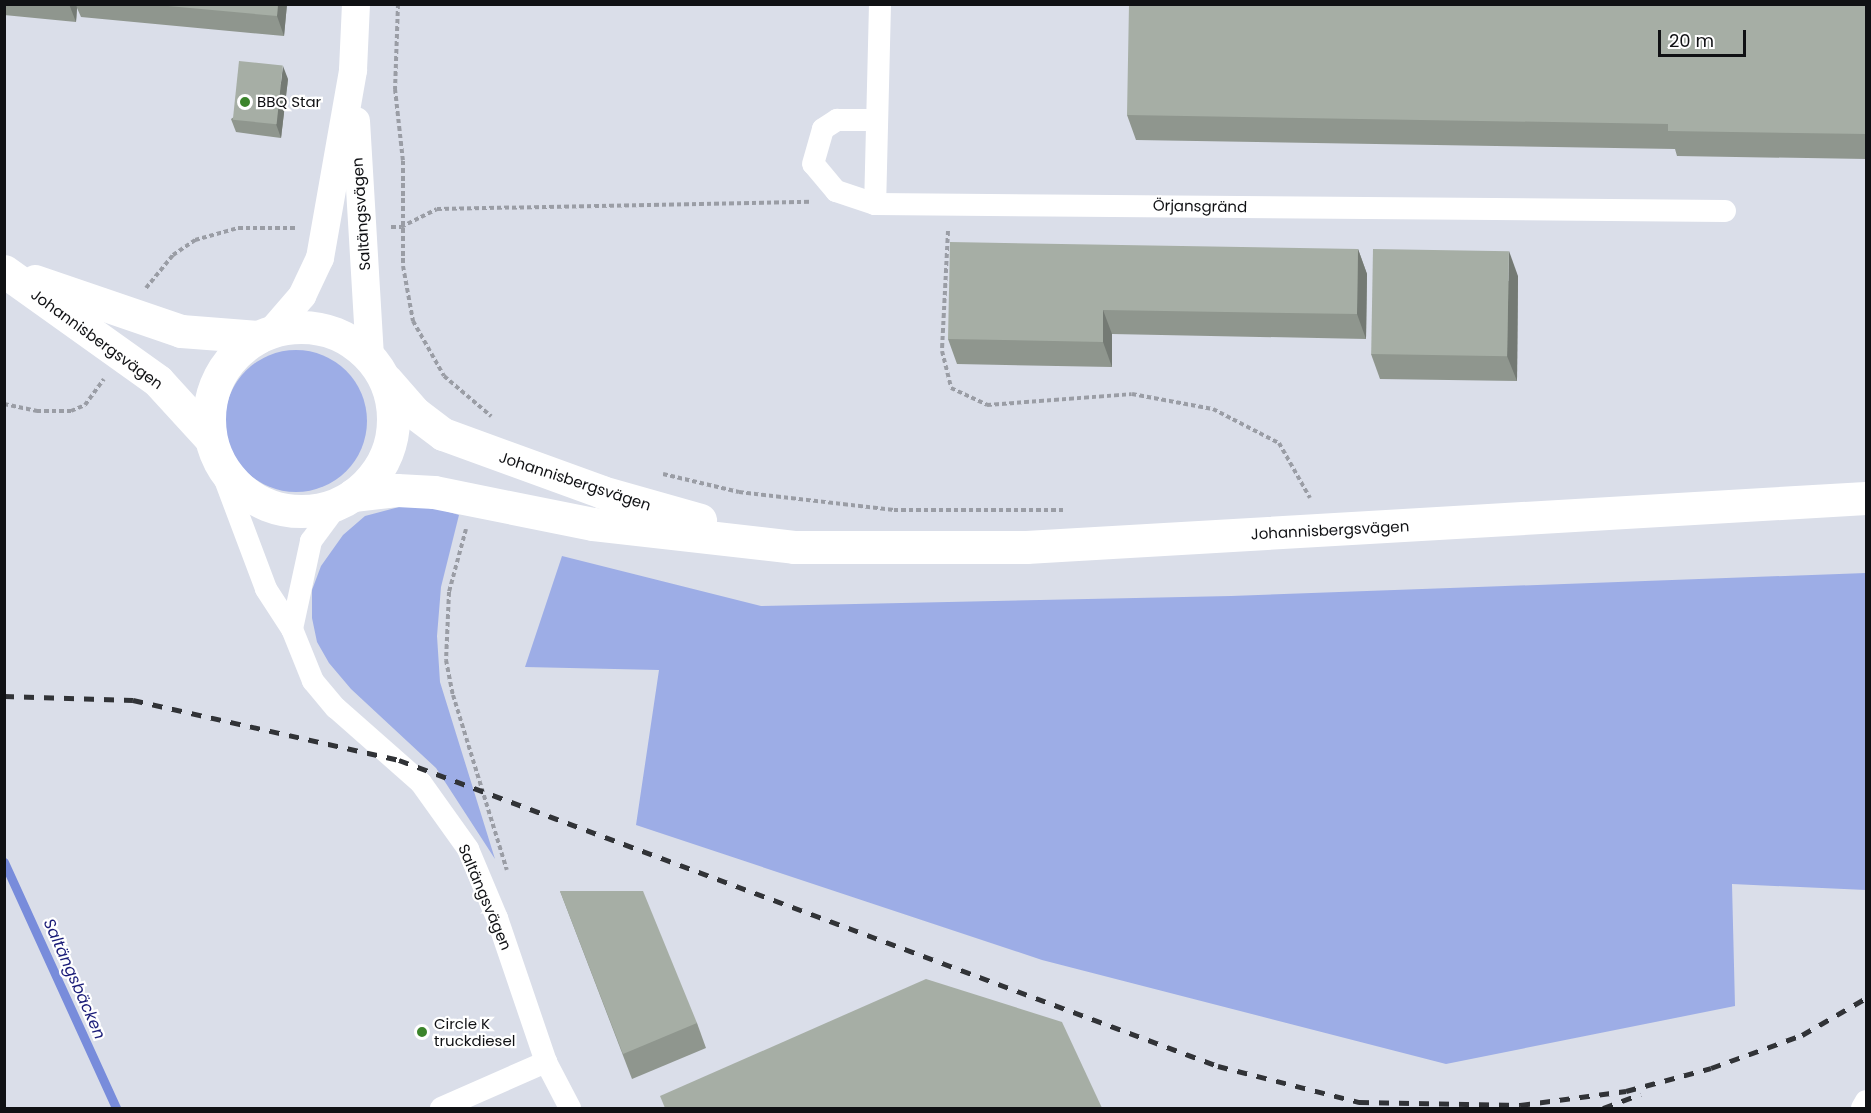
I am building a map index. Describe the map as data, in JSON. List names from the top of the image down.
{
  "streets": {
    "main road": ["Johannisbergsvägen"],
    "street": ["Örjansgränd", "Saltängsvägen"]
  },
  "crossings": [
    ["Saltängsvägen", "Johannisbergsvägen"]
  ],
  "water": ["Saltängsbäcken"],
  "places": ["BBQ Star", "Circle K truckdiesel"],
  "scale_bar": "20 m"
}
